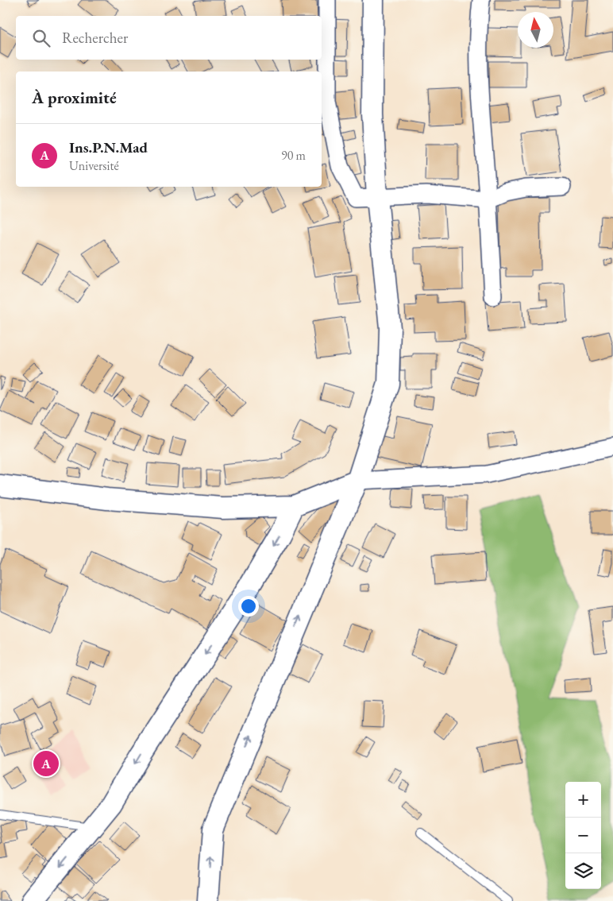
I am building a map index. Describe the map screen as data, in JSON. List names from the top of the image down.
{
  "north": "top",
  "page": {
    "search": "Rechercher",
    "heading": "À proximité",
    "list": [
      {
        "mark": "A",
        "name": "Ins.P.N.Mad",
        "note": "Université",
        "value": "90 m"
      }
    ],
    "pins": "A",
    "map_buttons": ["+", "−"]
  }
}
